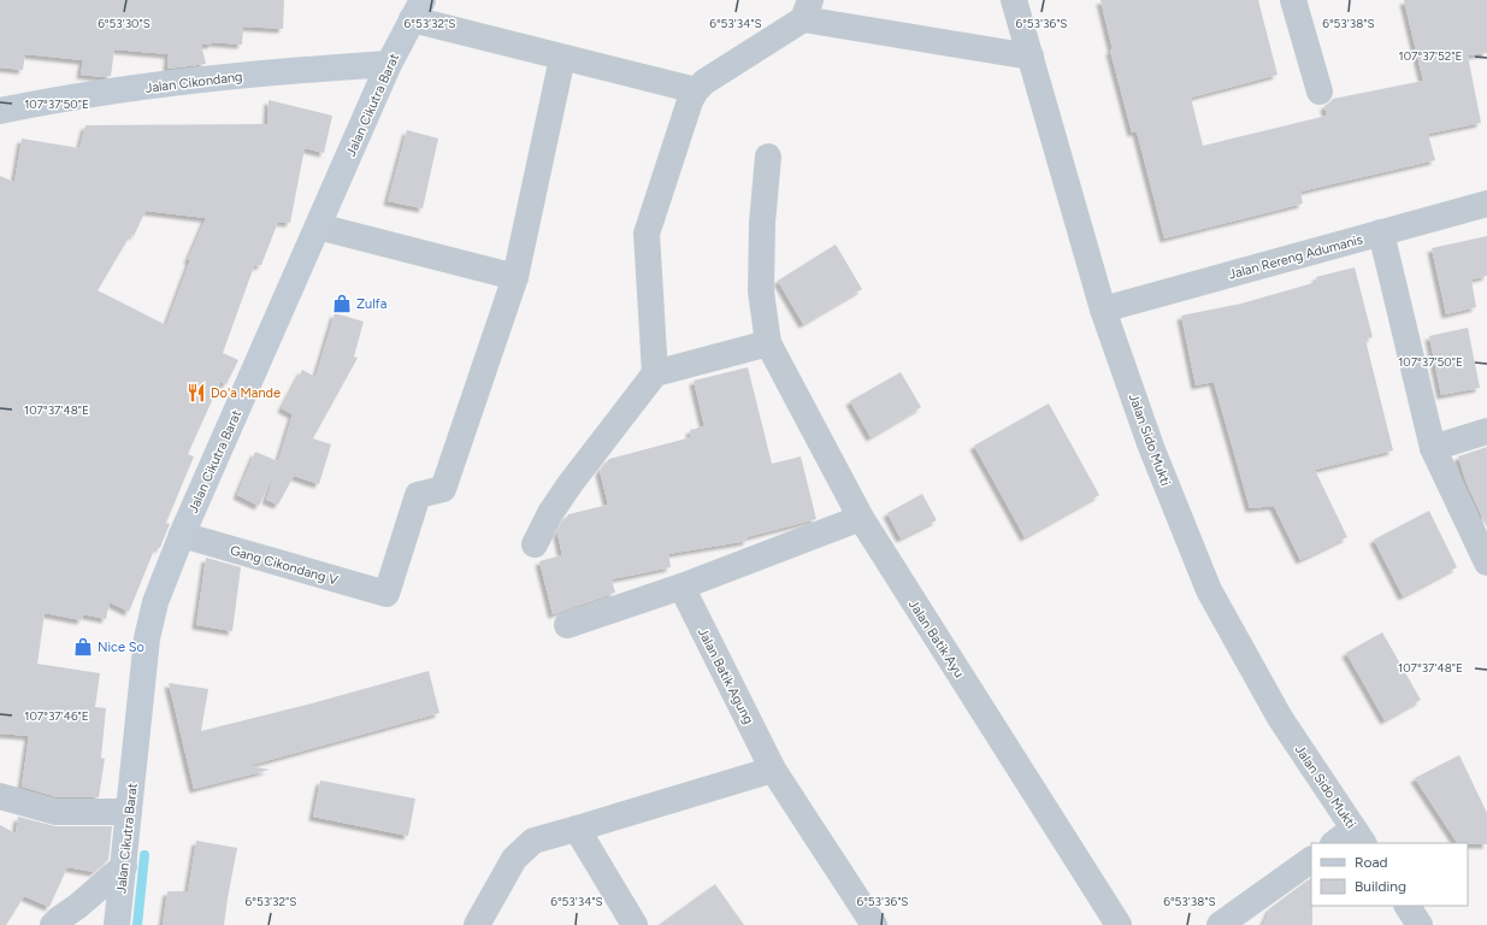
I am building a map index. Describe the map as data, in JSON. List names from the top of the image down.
{
  "streets": {
    "main road": ["Jalan Cikondang", "Jalan Cikutra Barat"],
    "street": [
      "Jalan Rereng Adumanis",
      "Jalan Sido Mukti",
      "Gang Cikondang V",
      "Jalan Batik Ayu",
      "Jalan Batik Agung"
    ]
  },
  "crossings": [
    ["Jalan Cikondang", "Jalan Cikutra Barat"],
    ["Jalan Cikutra Barat", "Gang Cikondang V"],
    ["Jalan Rereng Adumanis", "Jalan Sido Mukti"]
  ],
  "places": {
    "shop": ["Zulfa", "Nice So"],
    "restaurant": ["Do'a Mande"]
  },
  "legend": ["Road", "Building"],
  "coordinates": [
    "6°53'30\"S",
    "6°53'32\"S",
    "6°53'34\"S",
    "6°53'36\"S",
    "6°53'38\"S",
    "107°37'52\"E",
    "107°37'50\"E",
    "107°37'48\"E",
    "107°37'46\"E"
  ]
}
